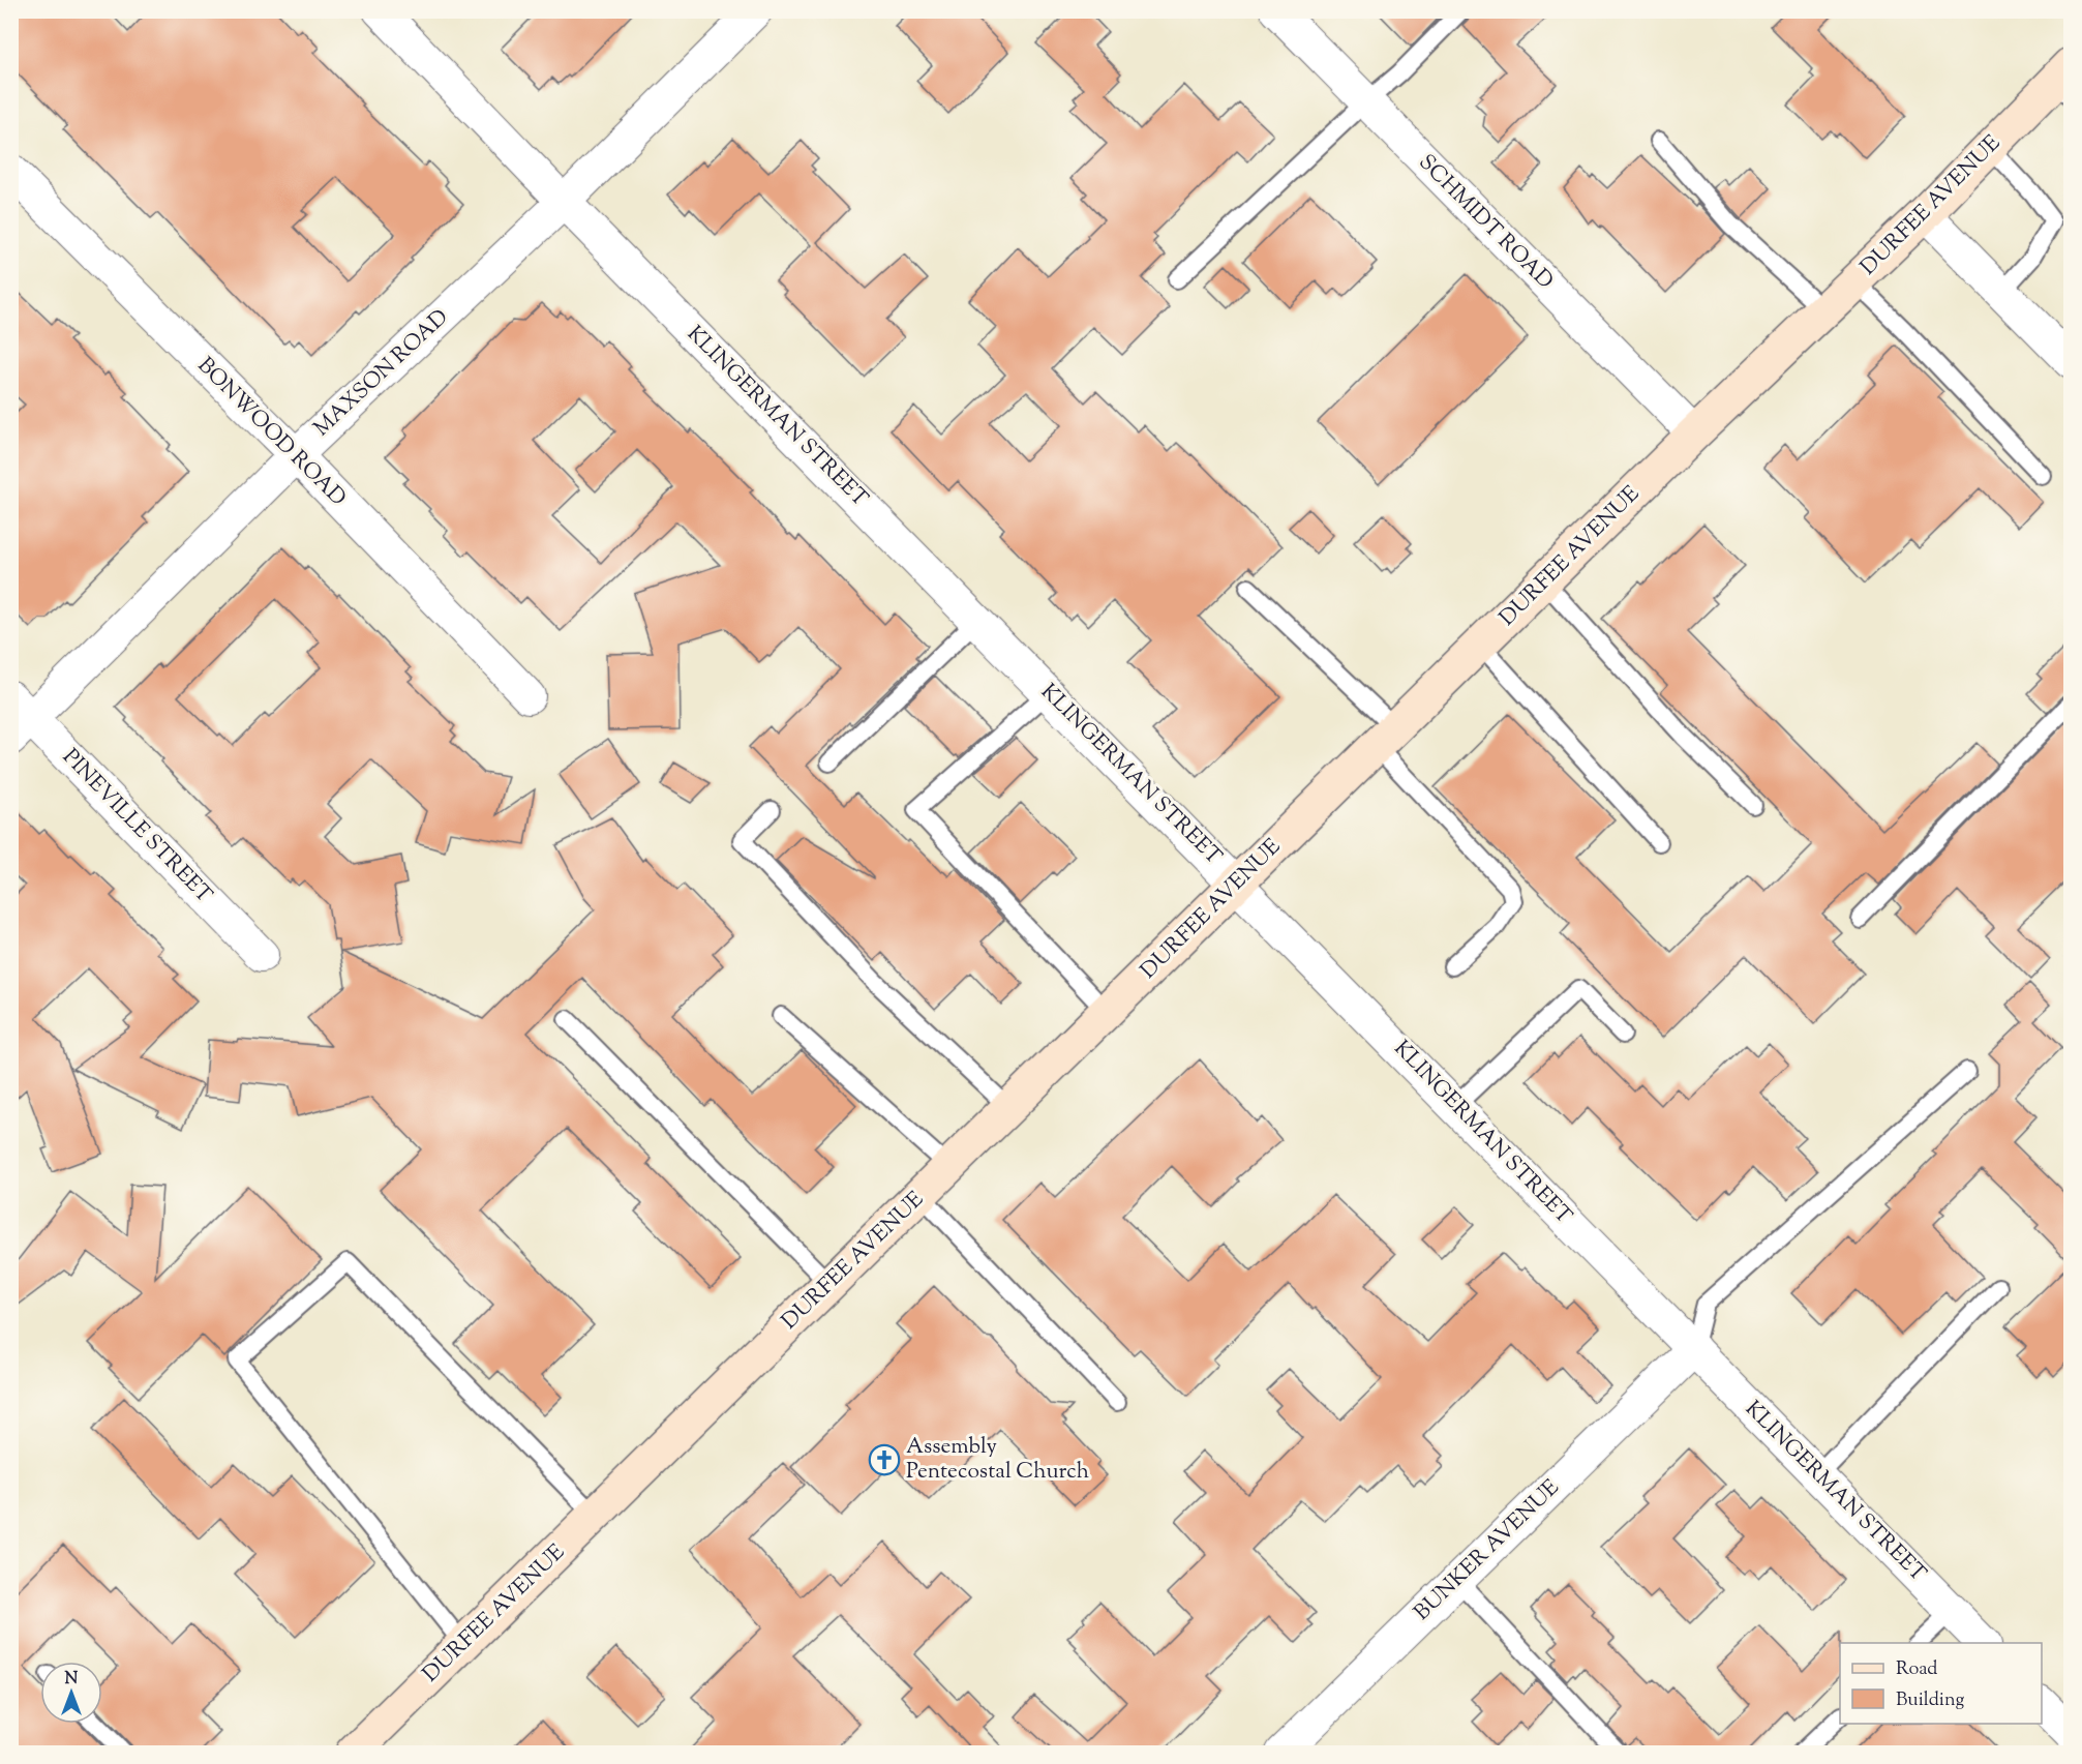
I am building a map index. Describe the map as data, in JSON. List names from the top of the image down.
{
  "streets": {
    "main road": ["DURFEE AVENUE"],
    "street": [
      "SCHMIDT ROAD",
      "MAXSON ROAD",
      "KLINGERMAN STREET",
      "BONWOOD ROAD",
      "PINEVILLE STREET",
      "BUNKER AVENUE"
    ]
  },
  "crossings": [
    ["DURFEE AVENUE", "SCHMIDT ROAD"],
    ["DURFEE AVENUE", "KLINGERMAN STREET"],
    ["MAXSON ROAD", "KLINGERMAN STREET"],
    ["MAXSON ROAD", "BONWOOD ROAD"],
    ["MAXSON ROAD", "PINEVILLE STREET"],
    ["KLINGERMAN STREET", "BUNKER AVENUE"]
  ],
  "places": {
    "church": ["Assembly Pentecostal Church"]
  },
  "legend": ["Road", "Building"],
  "north": "top"
}
